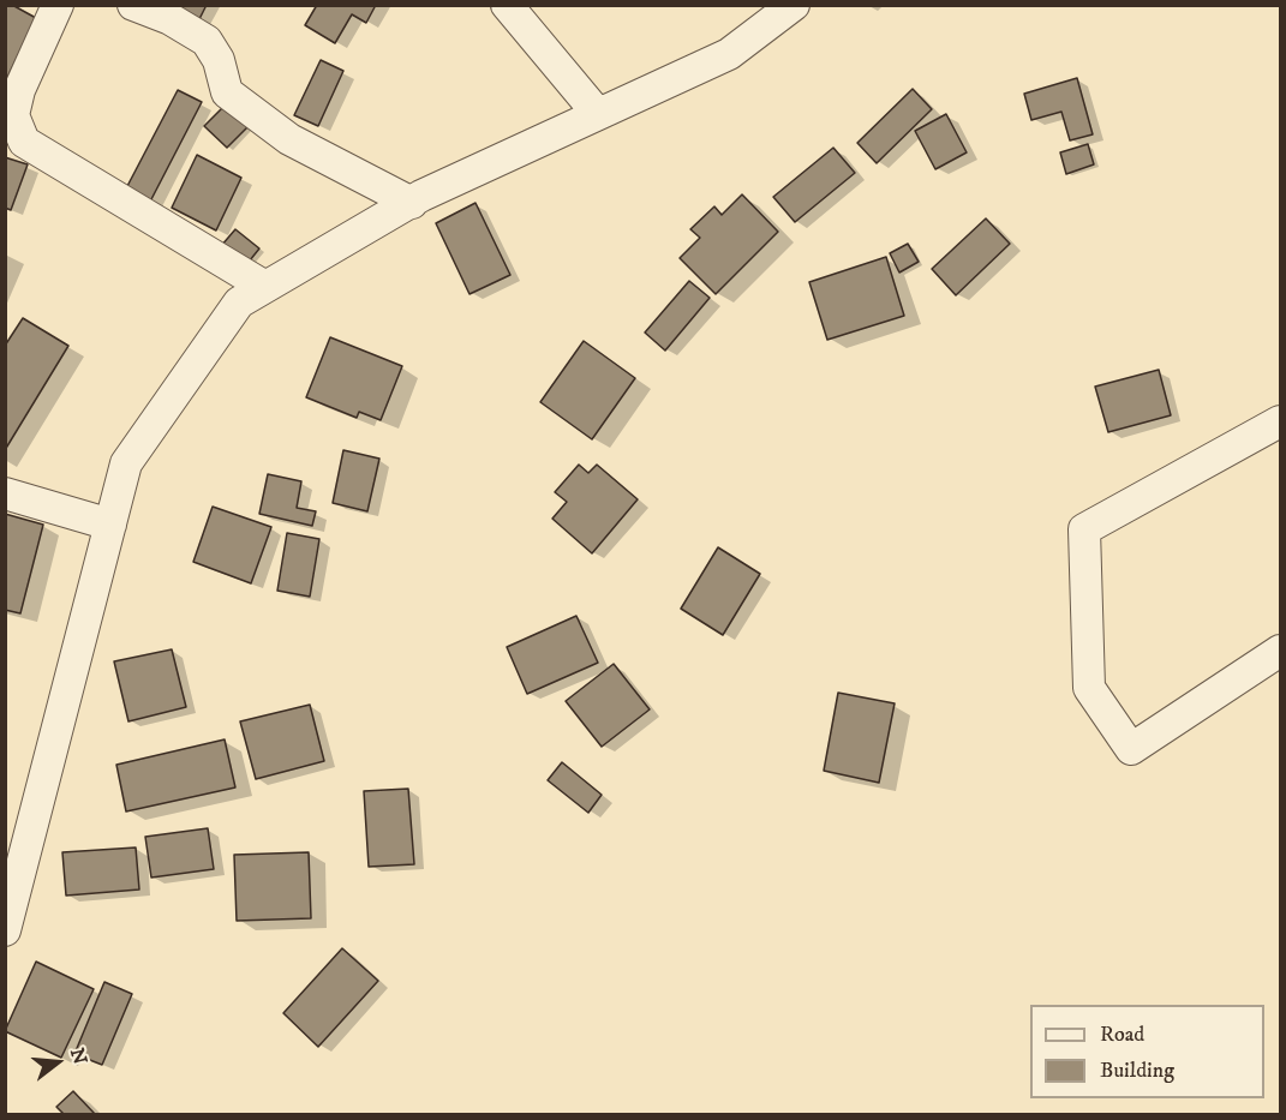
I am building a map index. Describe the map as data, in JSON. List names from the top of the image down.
{
  "legend": ["Road", "Building"],
  "north": "right"
}
